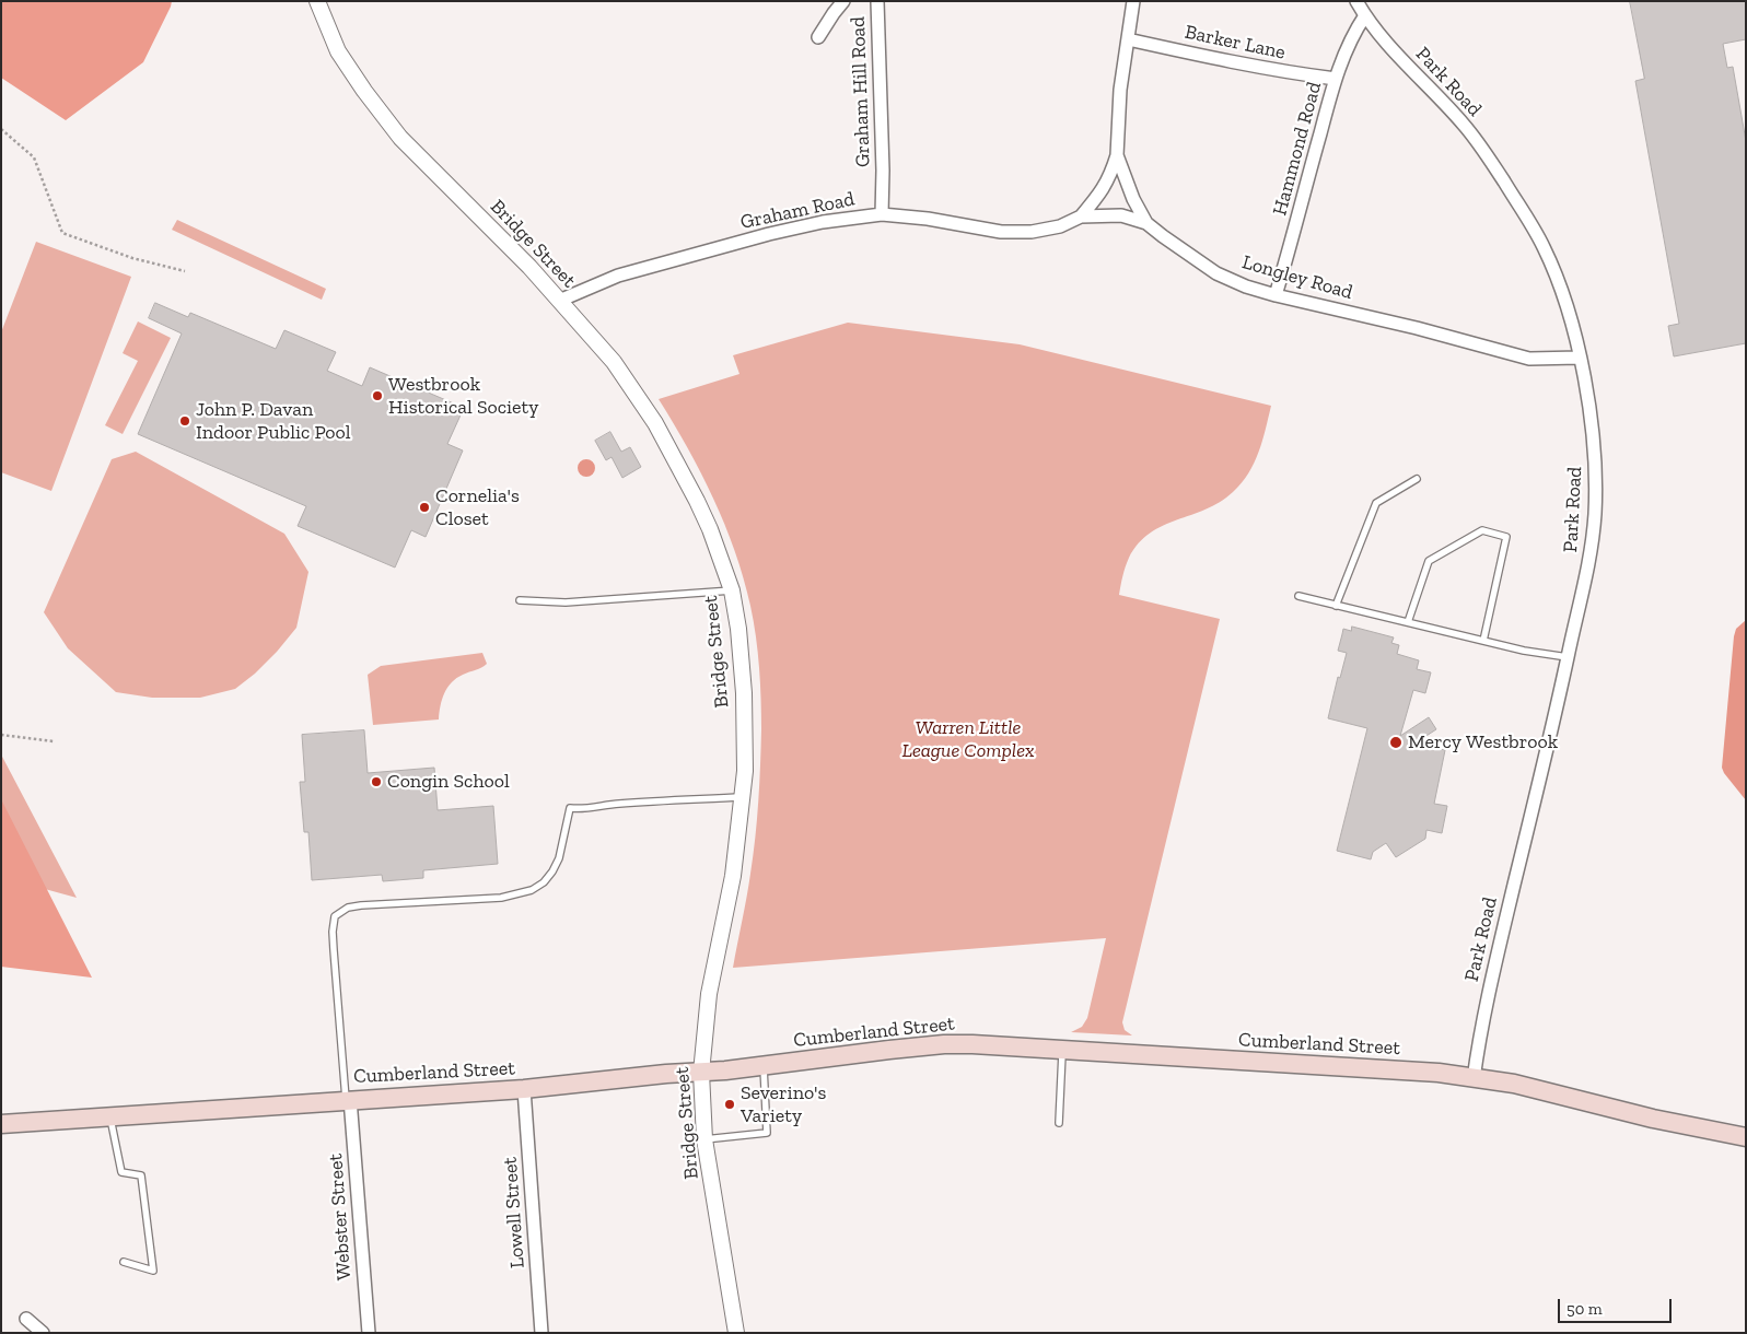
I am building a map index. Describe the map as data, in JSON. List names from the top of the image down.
{
  "streets": {
    "main road": ["Cumberland Street"],
    "street": [
      "Barker Lane",
      "Park Road",
      "Graham Hill Road",
      "Hammond Road",
      "Graham Road",
      "Bridge Street",
      "Longley Road",
      "Lowell Street",
      "Webster Street"
    ]
  },
  "crossings": [
    ["Barker Lane", "Hammond Road"],
    ["Barker Lane", "Longley Road"],
    ["Park Road", "Hammond Road"],
    ["Park Road", "Longley Road"],
    ["Park Road", "Cumberland Street"],
    ["Graham Hill Road", "Graham Road"],
    ["Hammond Road", "Longley Road"],
    ["Graham Road", "Bridge Street"],
    ["Graham Road", "Longley Road"],
    ["Bridge Street", "Cumberland Street"],
    ["Cumberland Street", "Lowell Street"],
    ["Cumberland Street", "Webster Street"]
  ],
  "parks": ["Warren Little League Complex"],
  "places": [
    "Westbrook Historical Society",
    "John P. Davan Indoor Public Pool",
    "Cornelia's Closet",
    "Mercy Westbrook",
    "Congin School",
    "Severino's Variety"
  ],
  "scale_bar": "50 m"
}
